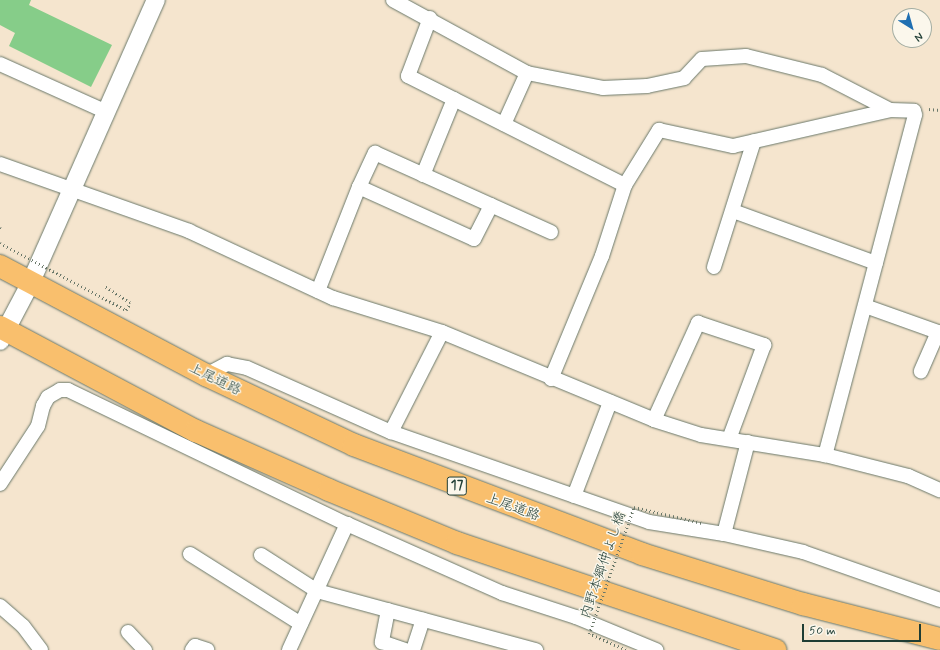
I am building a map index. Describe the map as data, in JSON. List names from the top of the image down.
{
  "streets": {
    "highway": ["上尾道路", "17"],
    "path": ["内野本郷仲よし橋"]
  },
  "scale_bar": "50 m",
  "north": "bottom right"
}
